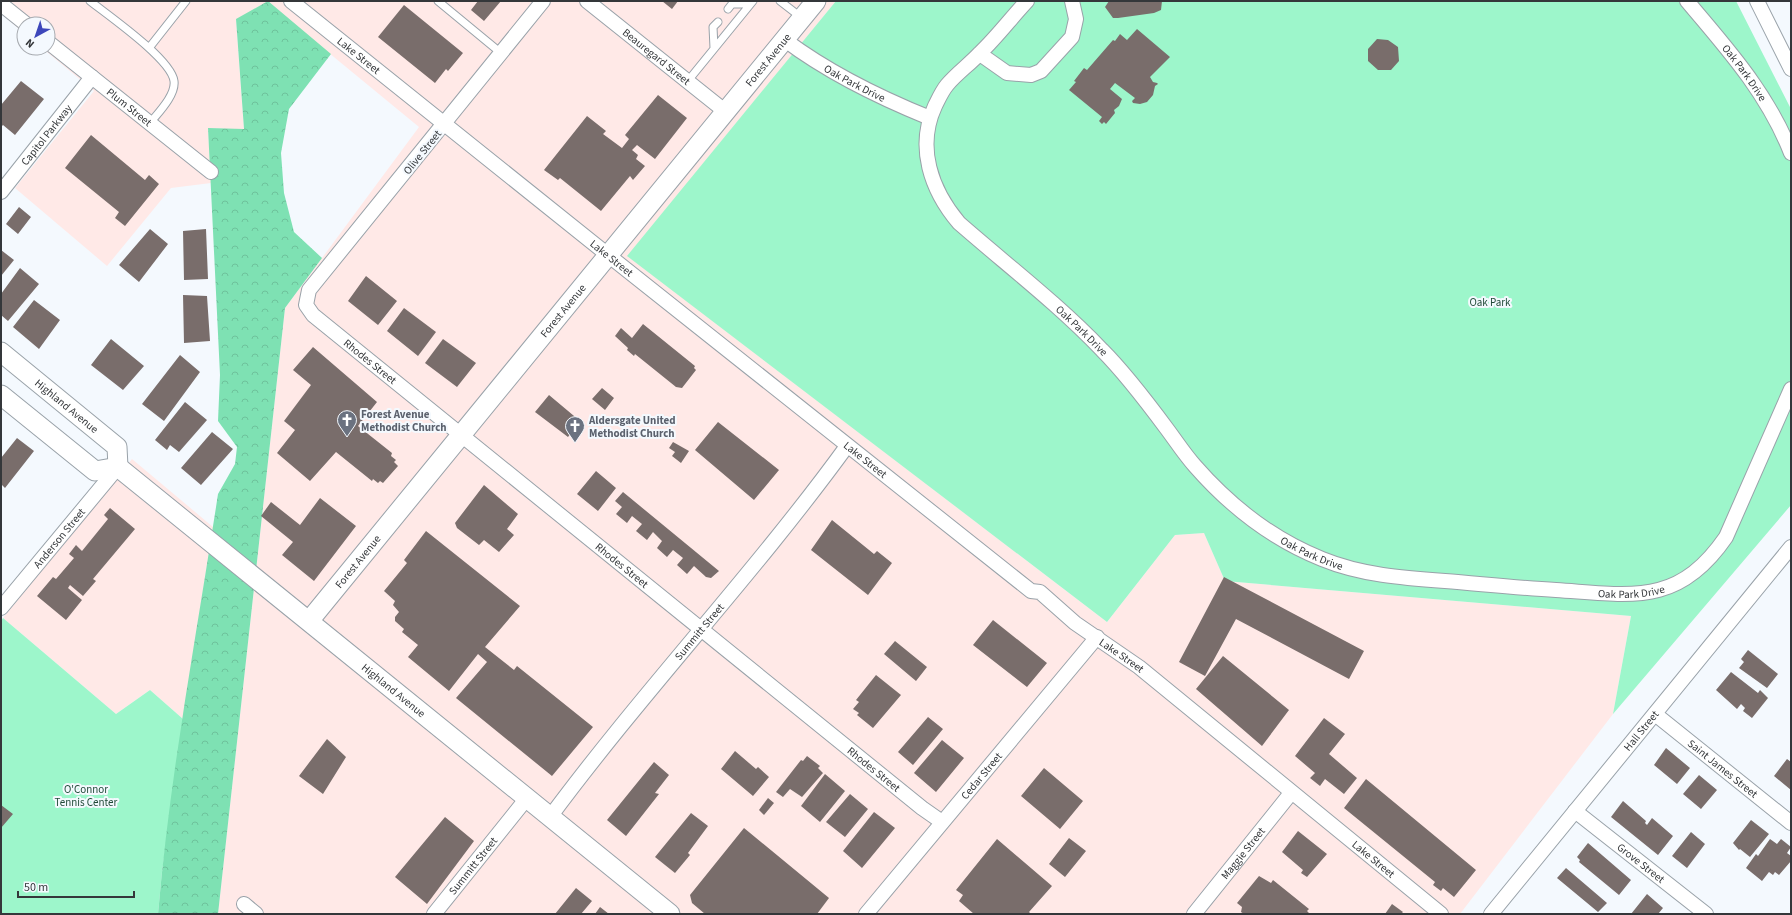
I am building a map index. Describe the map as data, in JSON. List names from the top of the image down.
{
  "streets": {
    "main road": ["Forest Avenue", "Highland Avenue"],
    "street": [
      "Lake Street",
      "Beauregard Street",
      "Oak Park Drive",
      "Plum Street",
      "Capitol Parkway",
      "Olive Street",
      "Rhodes Street",
      "Anderson Street",
      "Summitt Street",
      "Hall Street",
      "Saint James Street",
      "Cedar Street",
      "Maggie Street",
      "Grove Street"
    ]
  },
  "crossings": [
    ["Lake Street", "Forest Avenue"],
    ["Lake Street", "Olive Street"],
    ["Lake Street", "Summitt Street"],
    ["Lake Street", "Cedar Street"],
    ["Lake Street", "Maggie Street"],
    ["Beauregard Street", "Forest Avenue"],
    ["Forest Avenue", "Oak Park Drive"],
    ["Forest Avenue", "Rhodes Street"],
    ["Forest Avenue", "Highland Avenue"],
    ["Plum Street", "Capitol Parkway"],
    ["Olive Street", "Rhodes Street"],
    ["Rhodes Street", "Summitt Street"],
    ["Rhodes Street", "Cedar Street"],
    ["Highland Avenue", "Anderson Street"],
    ["Highland Avenue", "Summitt Street"],
    ["Hall Street", "Saint James Street"],
    ["Hall Street", "Grove Street"]
  ],
  "parks": ["Oak Park", "O'Connor Tennis Center"],
  "places": {
    "church": ["Forest Avenue Methodist Church", "Aldersgate United Methodist Church"]
  },
  "scale_bar": "50 m",
  "north": "bottom left"
}
